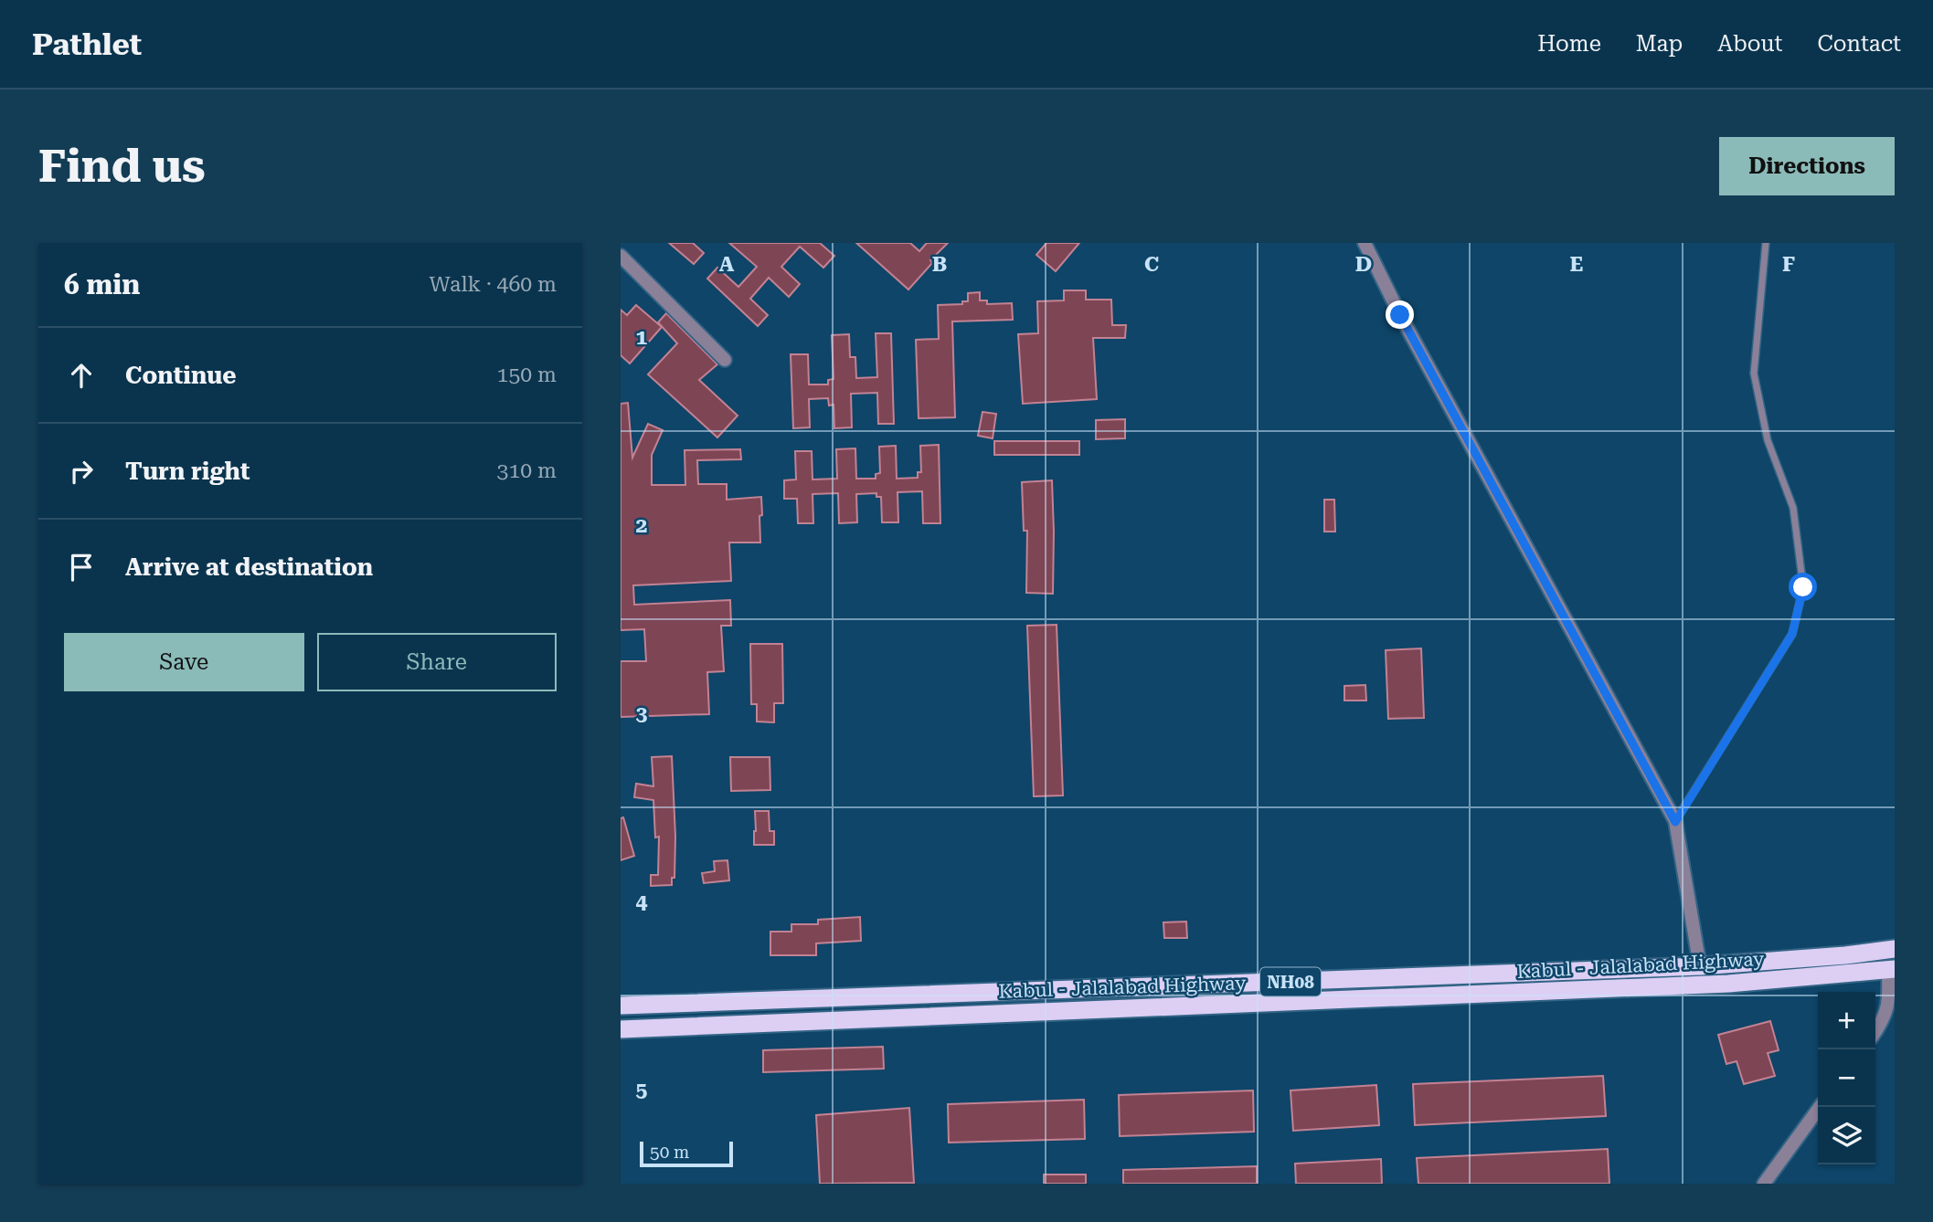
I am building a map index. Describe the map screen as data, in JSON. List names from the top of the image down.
{
  "streets": {
    "highway": ["Kabul - Jalalabad Highway", "NH08"]
  },
  "scale_bar": "50 m",
  "page": {
    "header": "Pathlet",
    "nav": [
      "Home",
      "Map",
      "About",
      "Contact"
    ],
    "buttons": [
      "Directions",
      ["Save", "Share"]
    ],
    "title": "Find us",
    "heading": ["6 min", "Walk · 460 m"],
    "list": [
      ["Continue", "150 m"],
      ["Turn right", "310 m"],
      "Arrive at destination"
    ],
    "map_buttons": ["+", "−"],
    "scale": "50 m"
  },
  "grid": {
    "columns": [
      "A",
      "B",
      "C",
      "D",
      "E",
      "F"
    ],
    "rows": [
      "1",
      "2",
      "3",
      "4",
      "5"
    ]
  }
}
